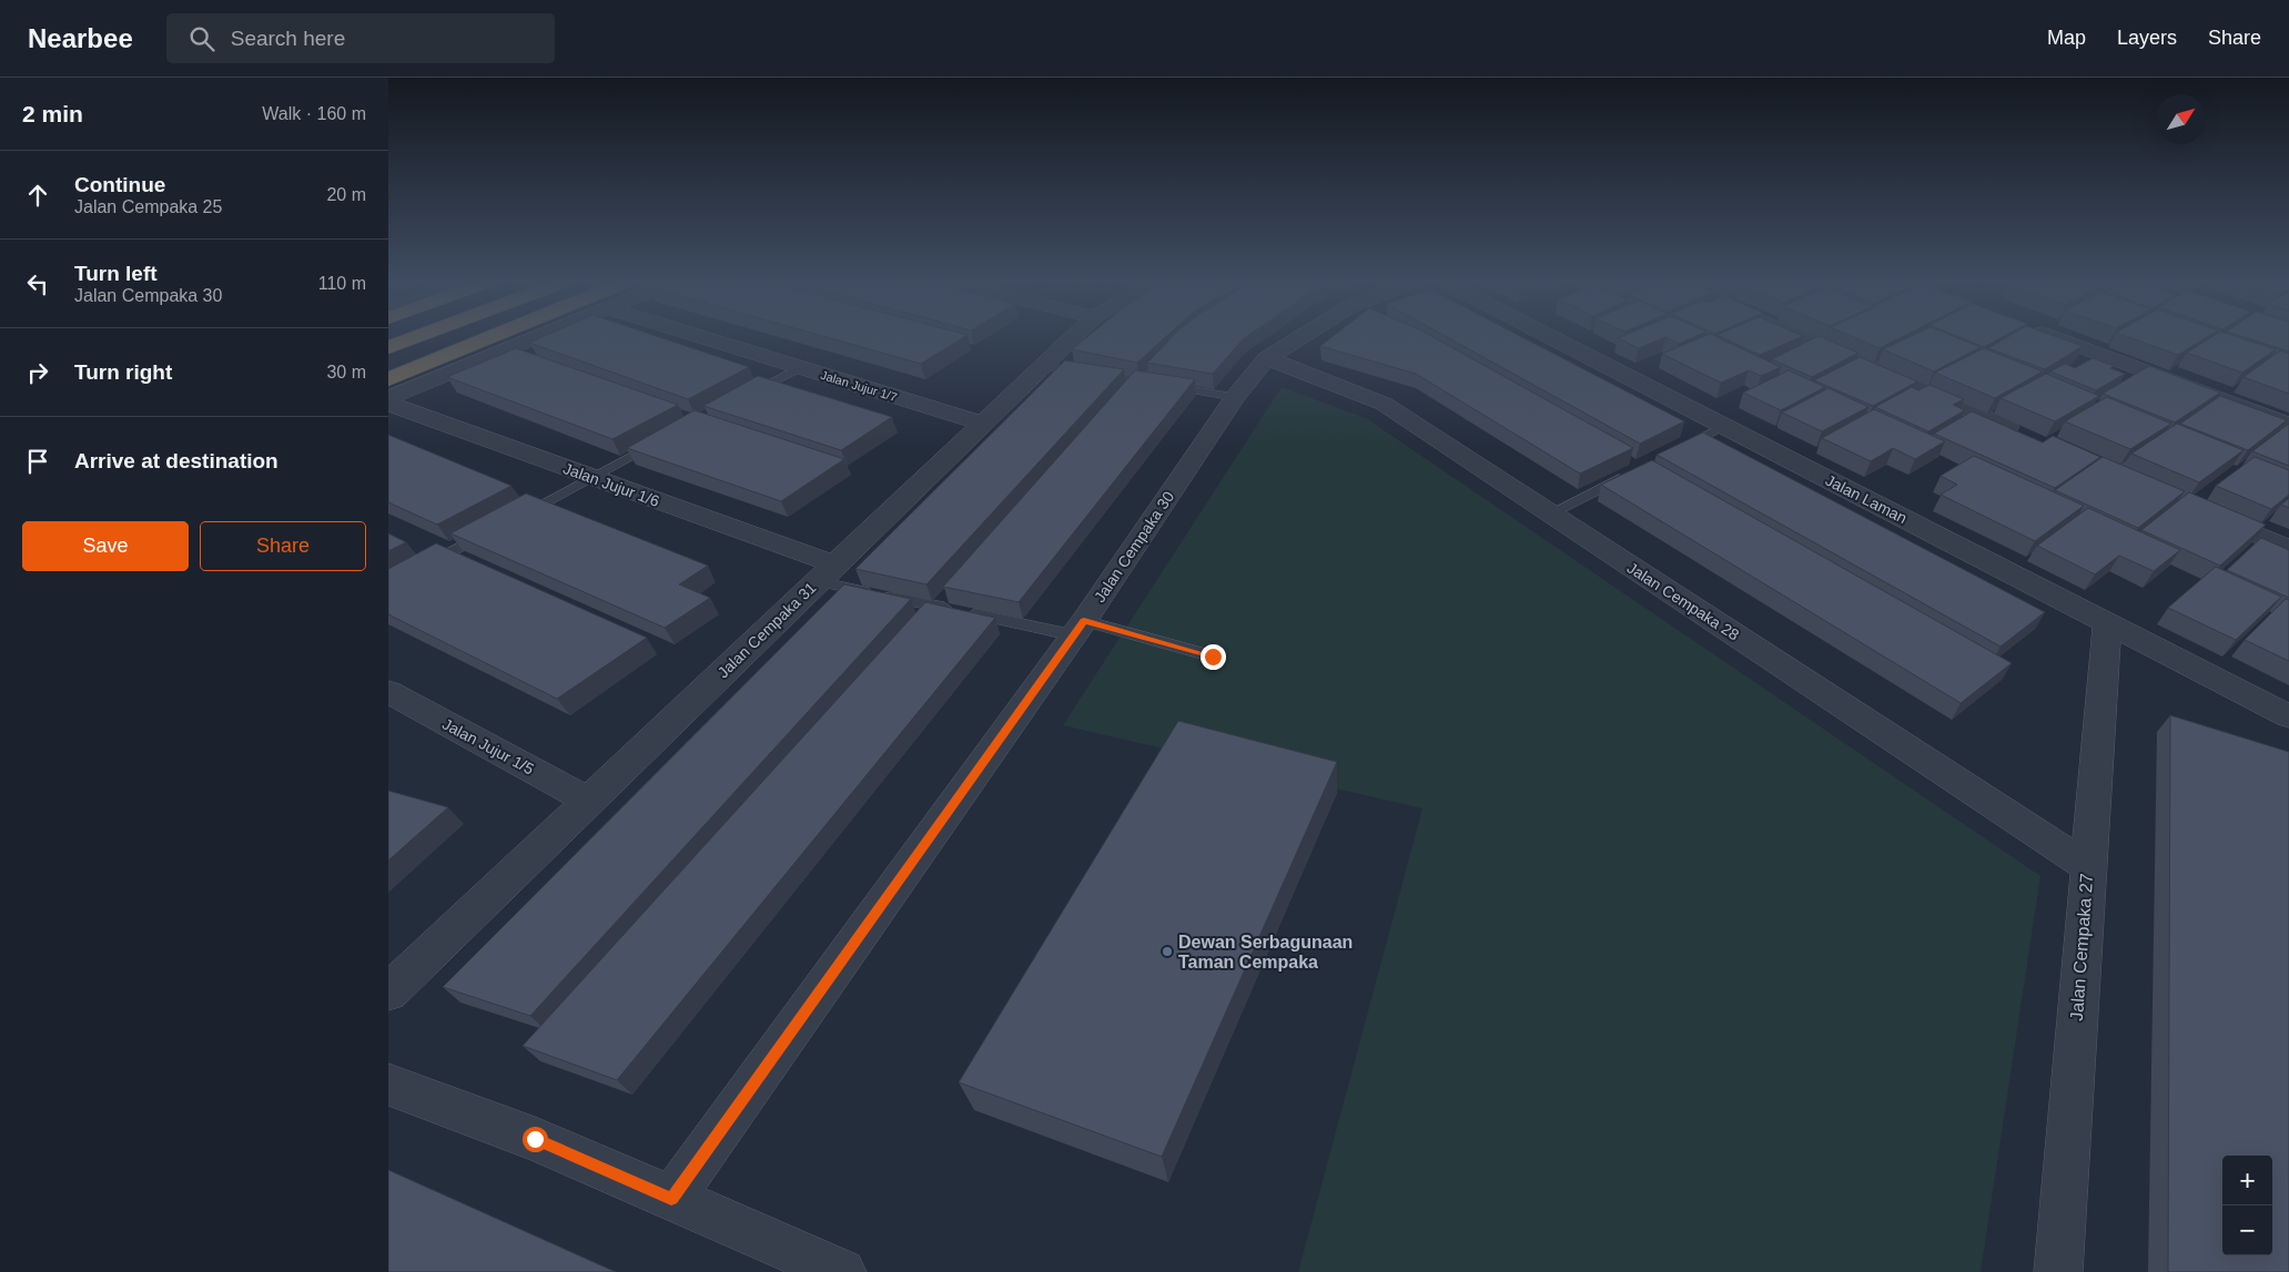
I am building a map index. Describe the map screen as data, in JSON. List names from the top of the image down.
{
  "streets": {
    "street": [
      "Jalan Jujur 1/7",
      "Jalan Jujur 1/6",
      "Jalan Laman",
      "Jalan Cempaka 30",
      "Jalan Cempaka 28",
      "Jalan Cempaka 31",
      "Jalan Jujur 1/5",
      "Jalan Cempaka 27"
    ]
  },
  "crossings": [
    ["Jalan Jujur 1/7", "Jalan Cempaka 31"],
    ["Jalan Jujur 1/6", "Jalan Cempaka 31"],
    ["Jalan Laman", "Jalan Cempaka 27"],
    ["Jalan Cempaka 30", "Jalan Cempaka 28"],
    ["Jalan Cempaka 28", "Jalan Cempaka 27"],
    ["Jalan Cempaka 31", "Jalan Jujur 1/5"]
  ],
  "places": ["Dewan Serbagunaan Taman Cempaka"],
  "north": "top right",
  "page": {
    "header": "Nearbee",
    "search": "Search here",
    "nav": ["Map", "Layers", "Share"],
    "heading": ["2 min", "Walk · 160 m"],
    "list": [
      ["Continue", "Jalan Cempaka 25", "20 m"],
      ["Turn left", "Jalan Cempaka 30", "110 m"],
      ["Turn right", "30 m"],
      "Arrive at destination"
    ],
    "buttons": ["Save", "Share"],
    "map_buttons": ["+", "−"]
  }
}
